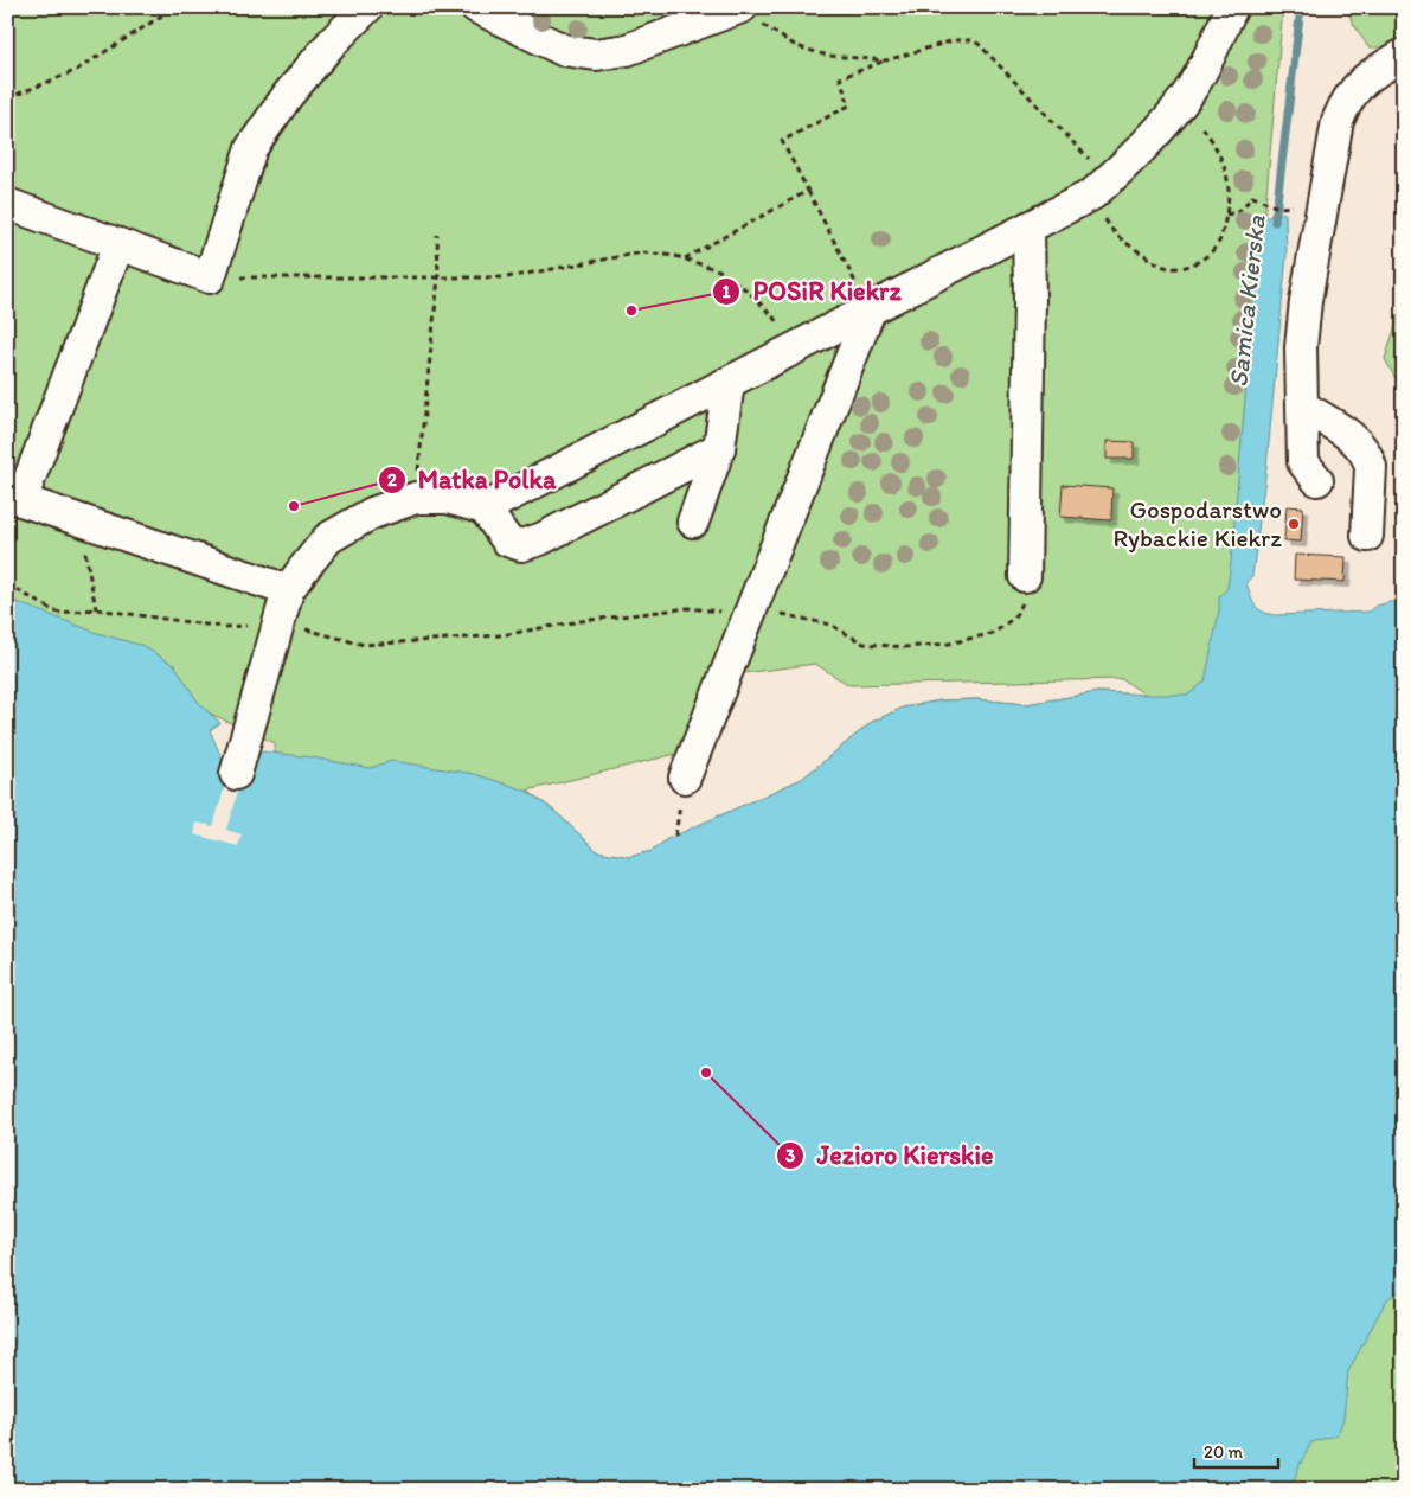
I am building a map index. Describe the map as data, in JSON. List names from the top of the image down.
{
  "water": ["Samica Kierska"],
  "places": [
    "POSiR Kiekrz",
    "Matka Polka",
    "Gospodarstwo Rybackie Kiekrz",
    "Jezioro Kierskie"
  ],
  "scale_bar": "20 m"
}
